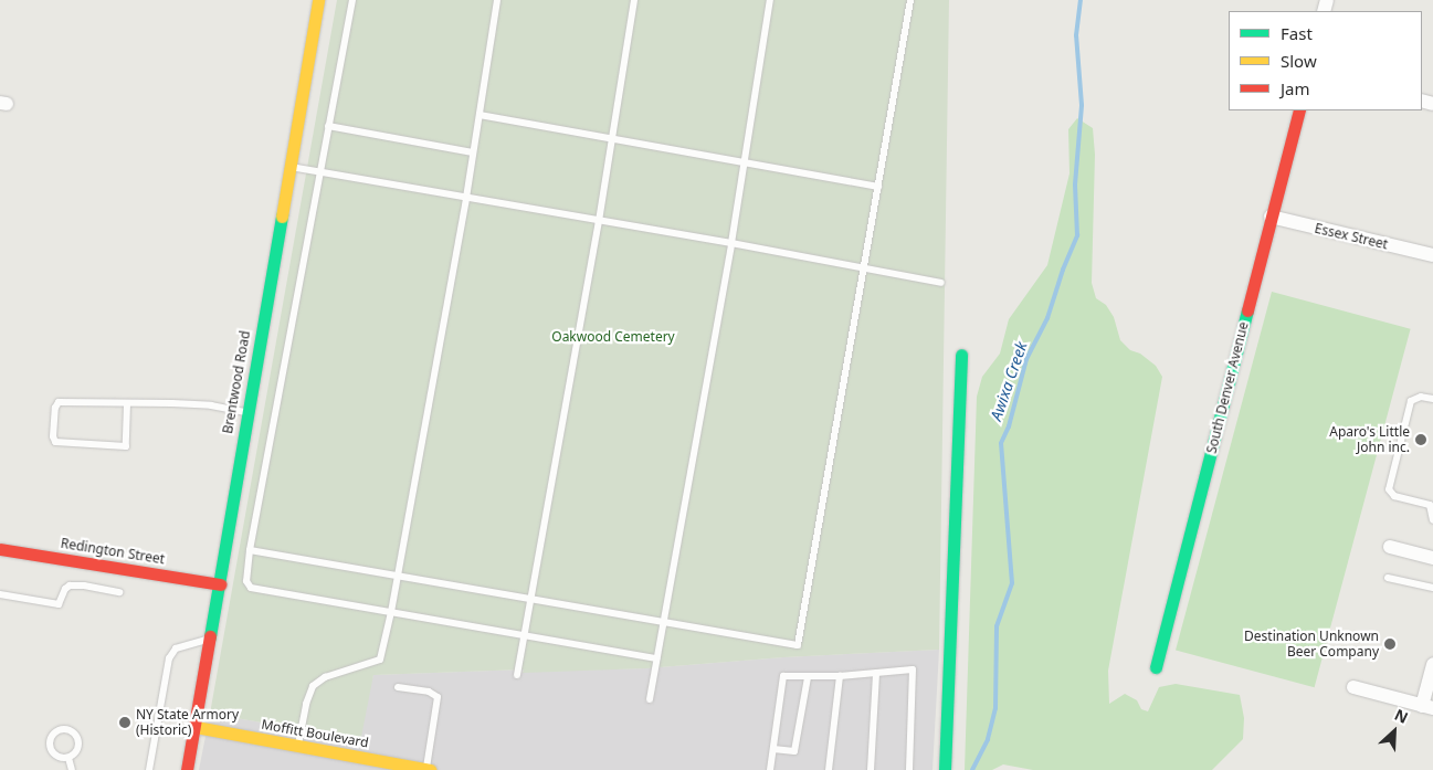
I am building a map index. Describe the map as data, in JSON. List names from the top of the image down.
{
  "streets": {
    "street": [
      "Essex Street",
      "Brentwood Road",
      "South Denver Avenue",
      "Redington Street",
      "Moffitt Boulevard"
    ]
  },
  "crossings": [
    ["Essex Street", "South Denver Avenue"],
    ["Brentwood Road", "Redington Street"],
    ["Brentwood Road", "Moffitt Boulevard"]
  ],
  "water": ["Awixa Creek"],
  "parks": ["Oakwood Cemetery"],
  "places": ["Aparo's Little John inc.", "Destination Unknown Beer Company", "NY State Armory (Historic)"],
  "legend": ["Fast", "Slow", "Jam"],
  "north": "top right"
}
